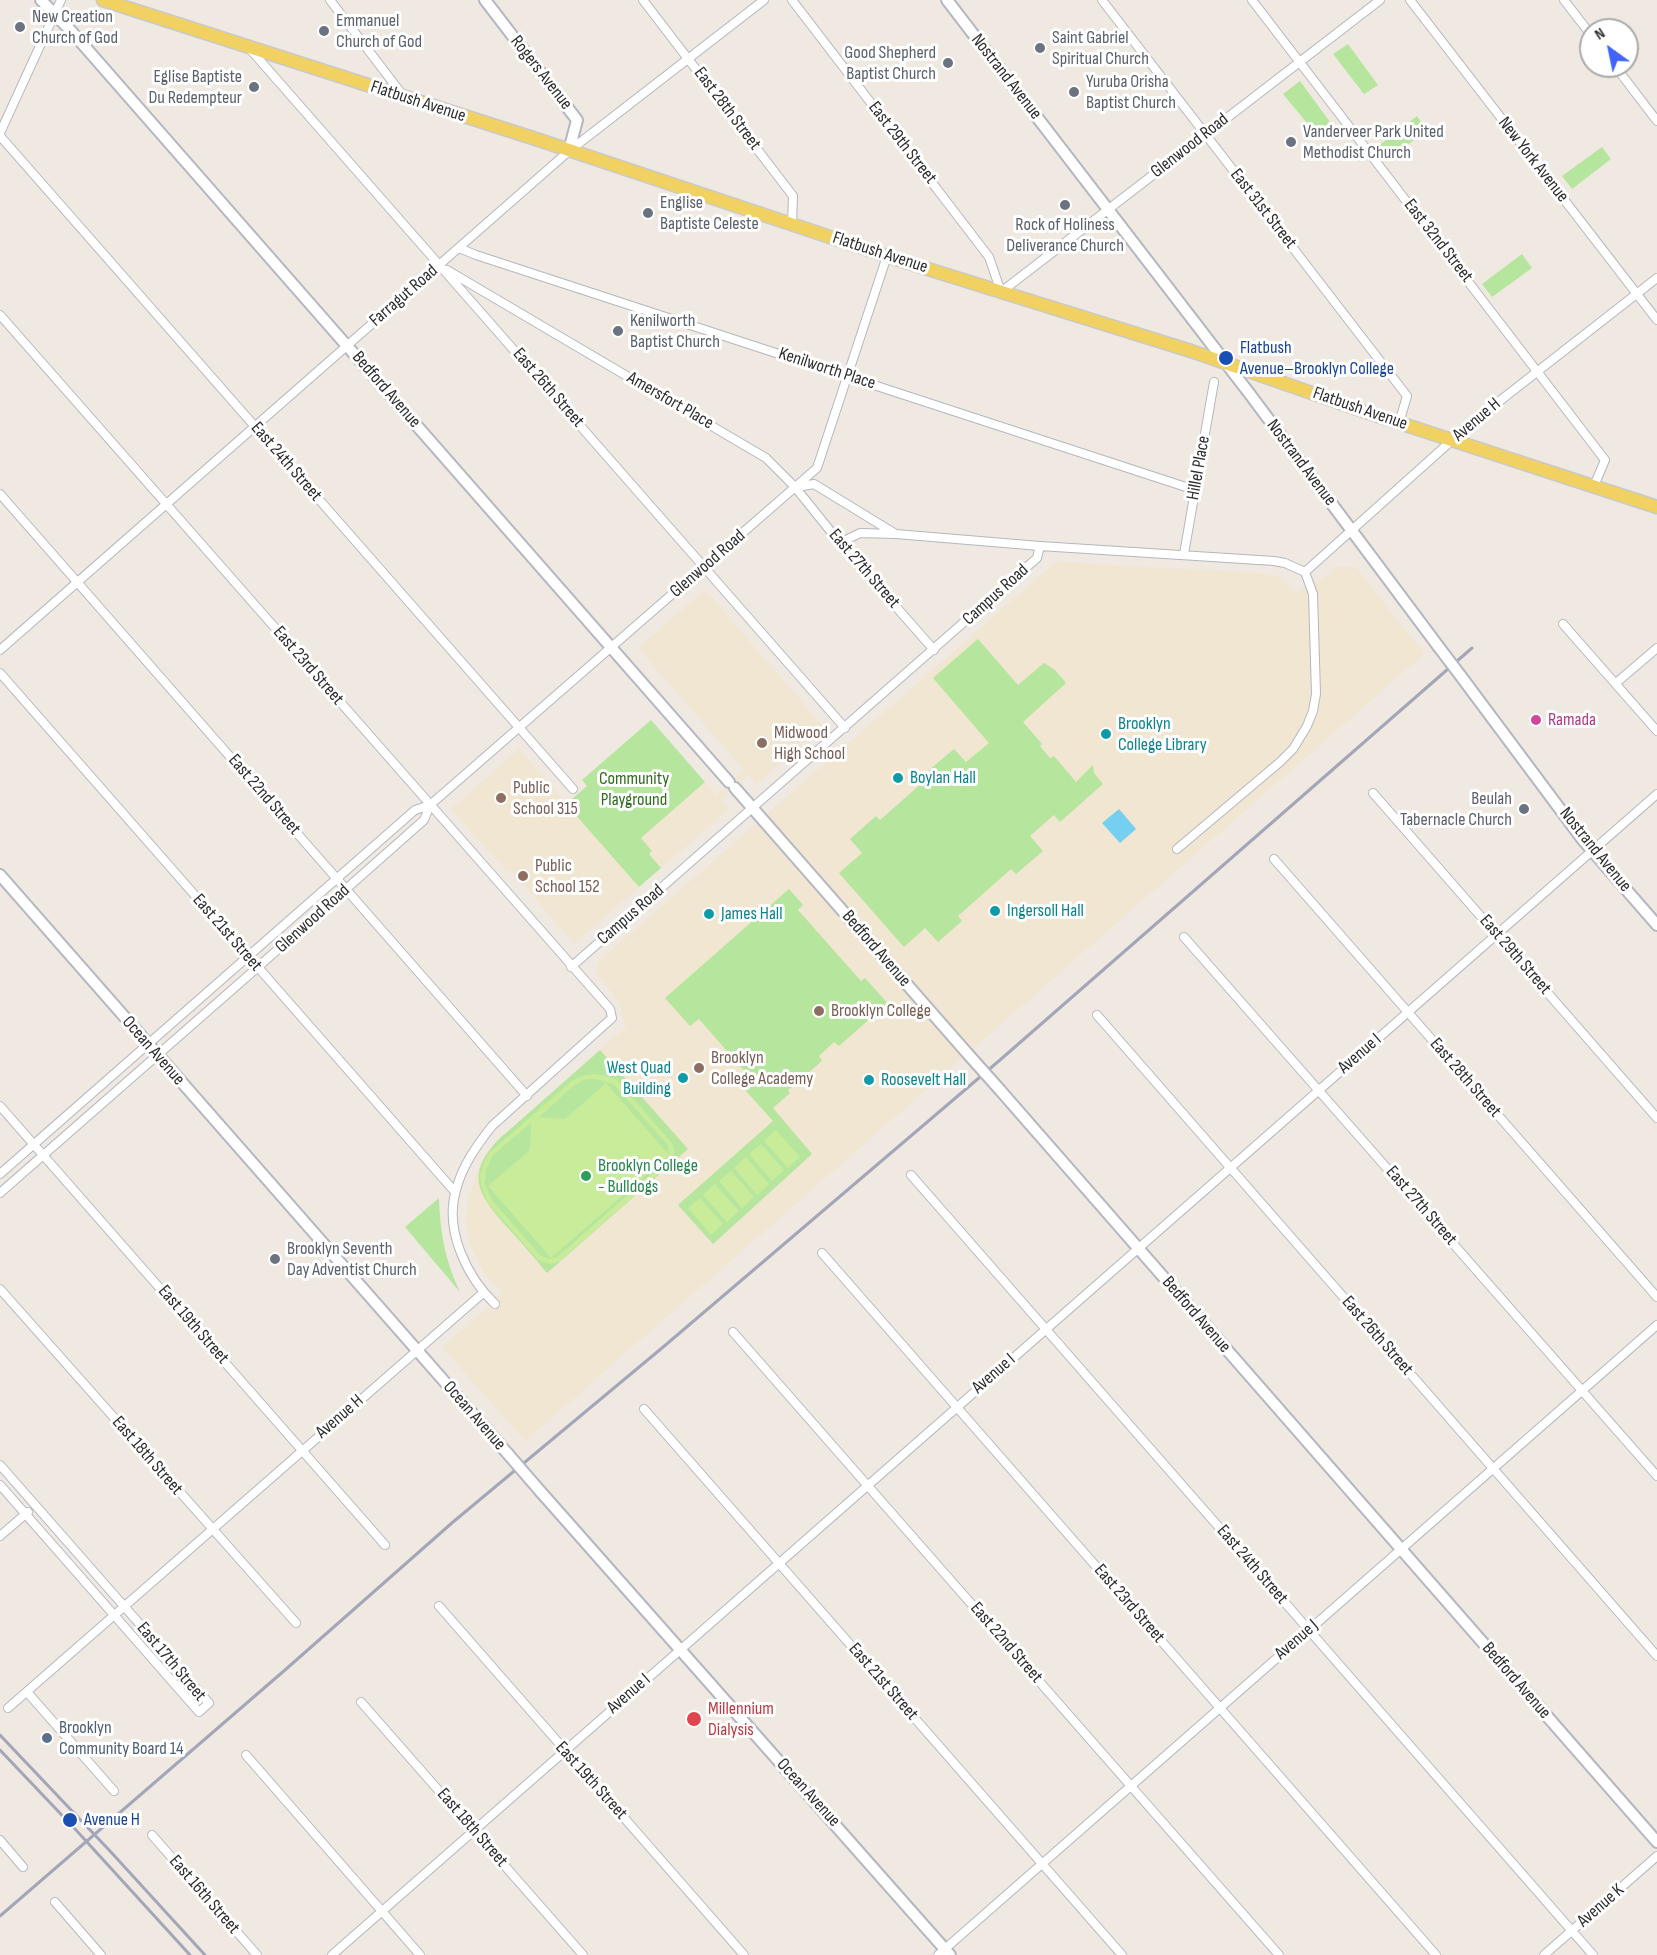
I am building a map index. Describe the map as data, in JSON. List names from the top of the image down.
{
  "streets": {
    "main road": [
      "Rogers Avenue",
      "Nostrand Avenue",
      "Flatbush Avenue",
      "Bedford Avenue",
      "Ocean Avenue"
    ],
    "street": [
      "East 28th Street",
      "East 29th Street",
      "Glenwood Road",
      "New York Avenue",
      "East 31st Street",
      "East 32nd Street",
      "Farragut Road",
      "Kenilworth Place",
      "East 26th Street",
      "Amersfort Place",
      "Avenue H",
      "East 24th Street",
      "Hillel Place",
      "East 27th Street",
      "Campus Road",
      "East 23rd Street",
      "East 22nd Street",
      "East 21st Street",
      "Avenue I",
      "East 19th Street",
      "East 18th Street",
      "Avenue J",
      "East 17th Street",
      "East 16th Street",
      "Avenue K"
    ]
  },
  "crossings": [
    ["Rogers Avenue", "Flatbush Avenue"],
    ["Rogers Avenue", "Farragut Road"],
    ["Nostrand Avenue", "Flatbush Avenue"],
    ["Nostrand Avenue", "Glenwood Road"],
    ["Nostrand Avenue", "Avenue H"],
    ["Nostrand Avenue", "Avenue I"],
    ["Flatbush Avenue", "East 28th Street"],
    ["Flatbush Avenue", "East 29th Street"],
    ["Flatbush Avenue", "Glenwood Road"],
    ["Flatbush Avenue", "East 31st Street"],
    ["Flatbush Avenue", "East 32nd Street"],
    ["Flatbush Avenue", "Farragut Road"],
    ["Flatbush Avenue", "East 26th Street"],
    ["Flatbush Avenue", "Avenue H"],
    ["East 28th Street", "Farragut Road"],
    ["East 28th Street", "Avenue I"],
    ["East 29th Street", "Glenwood Road"],
    ["East 29th Street", "Avenue I"],
    ["Glenwood Road", "East 31st Street"],
    ["Glenwood Road", "East 32nd Street"],
    ["Glenwood Road", "Kenilworth Place"],
    ["Glenwood Road", "East 26th Street"],
    ["Glenwood Road", "Bedford Avenue"],
    ["Glenwood Road", "Amersfort Place"],
    ["Glenwood Road", "East 24th Street"],
    ["Glenwood Road", "East 27th Street"],
    ["Glenwood Road", "East 23rd Street"],
    ["Glenwood Road", "East 22nd Street"],
    ["Glenwood Road", "East 21st Street"],
    ["Glenwood Road", "Ocean Avenue"],
    ["Glenwood Road", "East 19th Street"],
    ["New York Avenue", "Avenue H"],
    ["East 32nd Street", "Avenue H"],
    ["Farragut Road", "Kenilworth Place"],
    ["Farragut Road", "East 26th Street"],
    ["Farragut Road", "Bedford Avenue"],
    ["Farragut Road", "Amersfort Place"],
    ["Farragut Road", "East 24th Street"],
    ["Farragut Road", "East 23rd Street"],
    ["Farragut Road", "East 22nd Street"],
    ["Kenilworth Place", "Hillel Place"],
    ["East 26th Street", "Amersfort Place"],
    ["East 26th Street", "Campus Road"],
    ["East 26th Street", "Avenue I"],
    ["East 26th Street", "Avenue J"],
    ["Bedford Avenue", "Campus Road"],
    ["Bedford Avenue", "Avenue I"],
    ["Bedford Avenue", "Avenue J"],
    ["Amersfort Place", "East 27th Street"],
    ["Avenue H", "Campus Road"],
    ["Avenue H", "Ocean Avenue"],
    ["Avenue H", "East 19th Street"],
    ["Avenue H", "East 18th Street"],
    ["Avenue H", "East 17th Street"],
    ["East 24th Street", "Avenue I"],
    ["East 24th Street", "Avenue J"],
    ["East 24th Street", "Avenue K"],
    ["Hillel Place", "Campus Road"],
    ["East 27th Street", "Campus Road"],
    ["East 27th Street", "Avenue I"],
    ["East 27th Street", "Avenue J"],
    ["Campus Road", "East 23rd Street"],
    ["East 23rd Street", "East 22nd Street"],
    ["East 23rd Street", "Avenue I"],
    ["East 23rd Street", "Avenue J"],
    ["East 22nd Street", "Avenue I"],
    ["East 22nd Street", "Avenue J"],
    ["East 21st Street", "Avenue I"],
    ["East 21st Street", "Avenue J"],
    ["Ocean Avenue", "Avenue I"],
    ["Ocean Avenue", "Avenue J"],
    ["Avenue I", "East 19th Street"],
    ["Avenue I", "East 18th Street"]
  ],
  "parks": ["Community Playground"],
  "places": [
    "New Creation Church of God",
    "Emmanuel Church of God",
    "Saint Gabriel Spiritual Church",
    "Good Shepherd Baptist Church",
    "Eglise Baptiste Du Redempteur",
    "Yuruba Orisha Baptist Church",
    "Vanderveer Park United Methodist Church",
    "Rock of Holiness Deliverance Church",
    "Englise Baptiste Celeste",
    "Kenilworth Baptist Church",
    "Flatbush Avenue–Brooklyn College",
    "Ramada",
    "Brooklyn College Library",
    "Midwood High School",
    "Boylan Hall",
    "Public School 315",
    "Beulah Tabernacle Church",
    "Public School 152",
    "Ingersoll Hall",
    "James Hall",
    "Brooklyn College",
    "Brooklyn College Academy",
    "West Quad Building",
    "Roosevelt Hall",
    "Brooklyn College - Bulldogs",
    "Brooklyn Seventh Day Adventist Church",
    "Millennium Dialysis",
    "Brooklyn Community Board 14",
    "Avenue H"
  ],
  "north": "top left"
}
